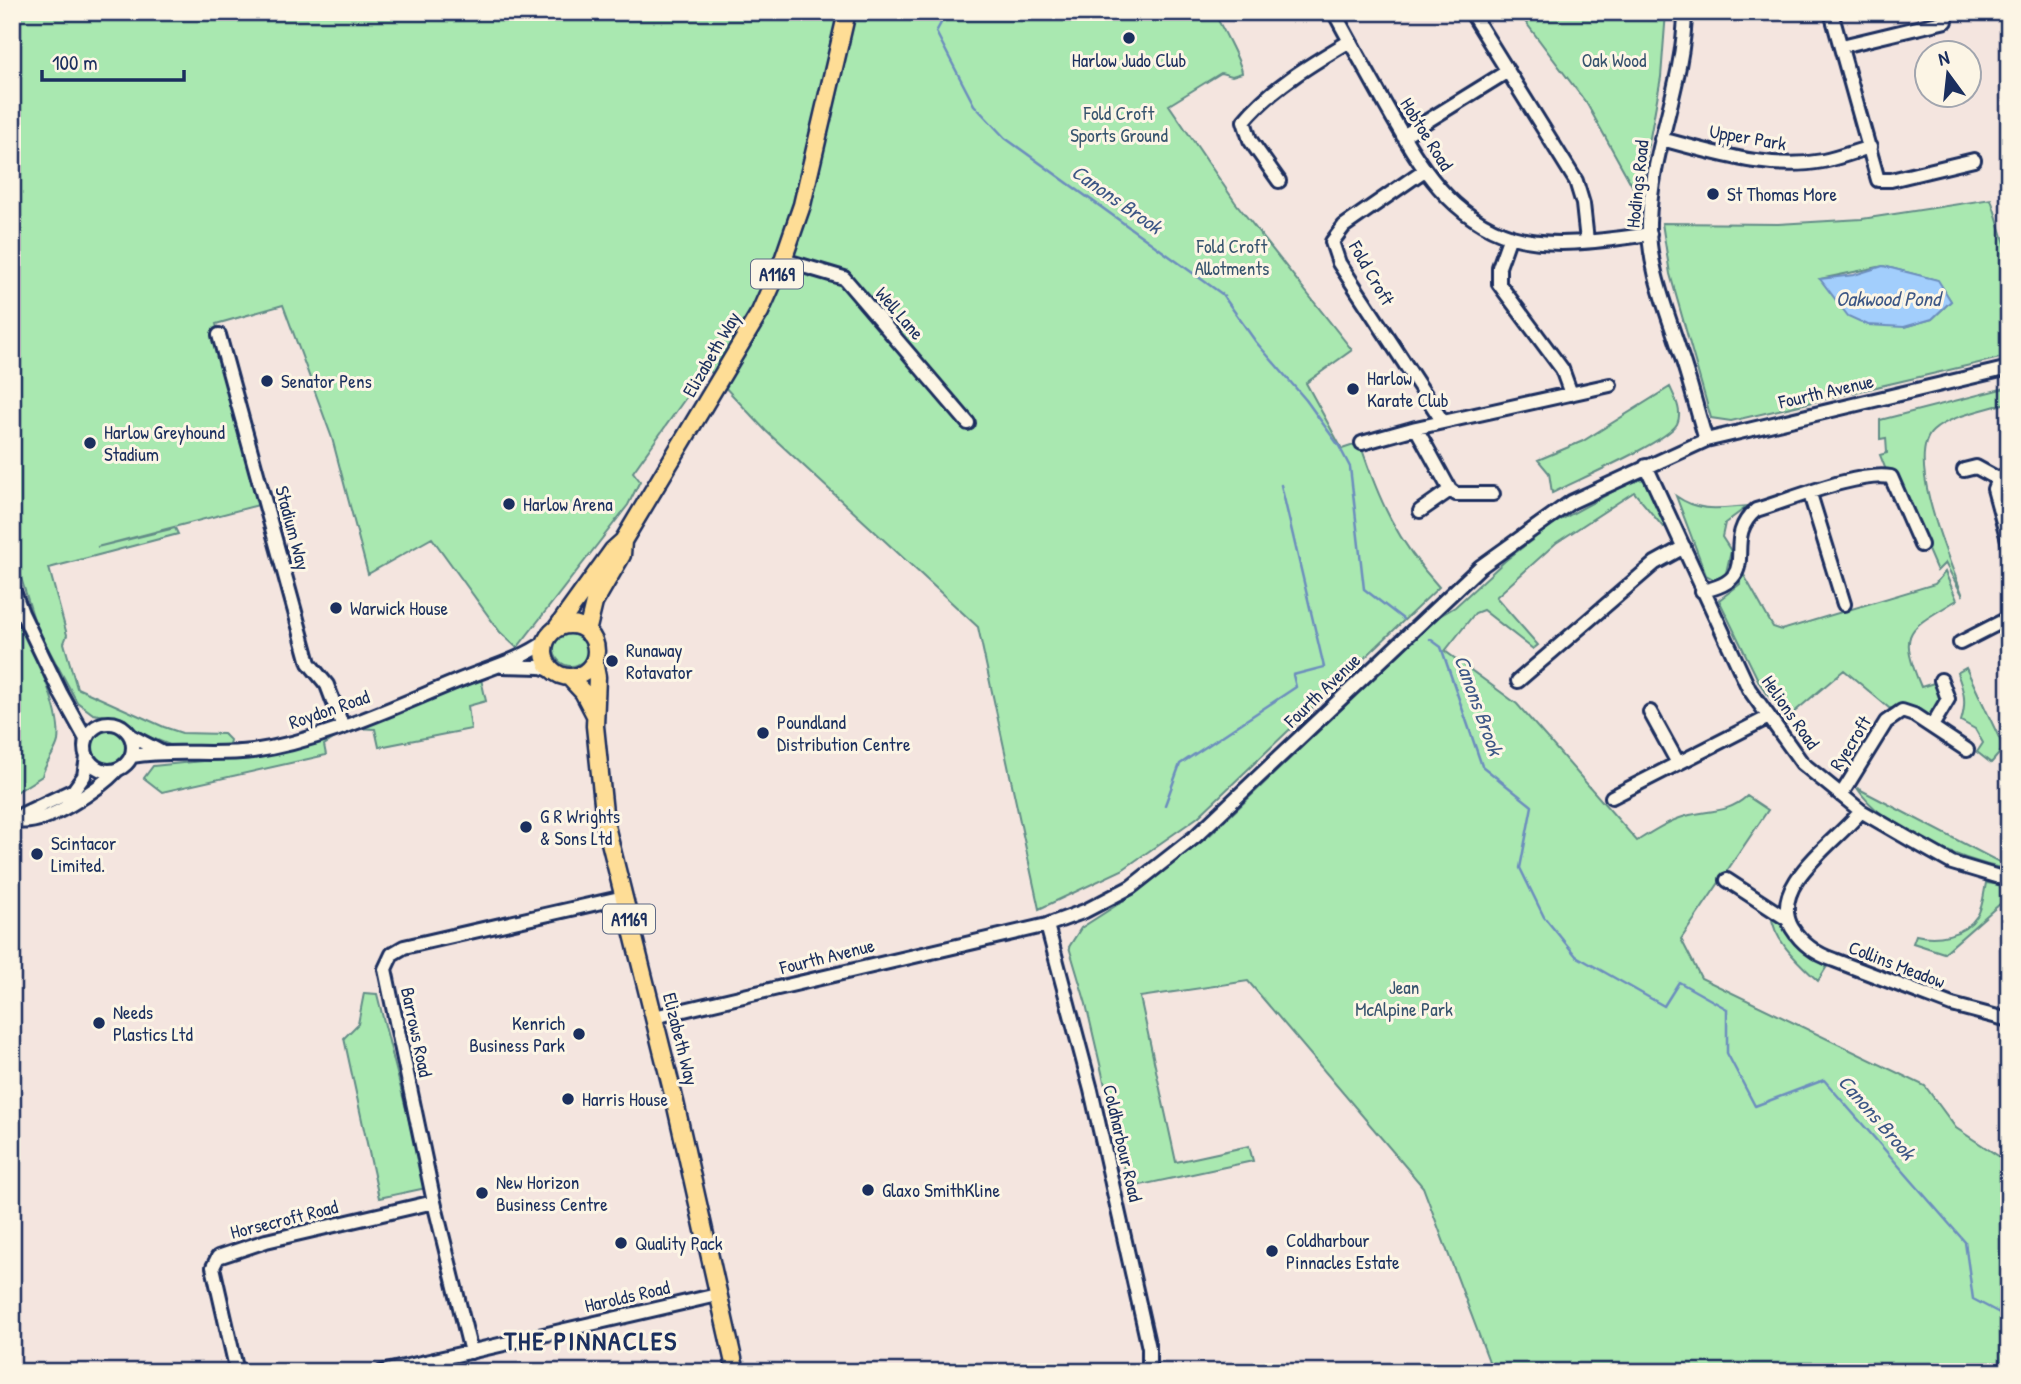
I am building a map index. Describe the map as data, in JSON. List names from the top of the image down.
{
  "streets": {
    "main road": ["A1169", "Elizabeth Way"],
    "street": [
      "Hobtoe Road",
      "Upper Park",
      "Hodings Road",
      "Fold Croft",
      "Well Lane",
      "Fourth Avenue",
      "Stadium Way",
      "Roydon Road",
      "Helions Road",
      "Ryecroft",
      "Collins Meadow",
      "Barrows Road",
      "Coldharbour Road",
      "Horsecroft Road",
      "Harolds Road"
    ]
  },
  "crossings": [
    ["Hobtoe Road", "Hodings Road"],
    ["Hobtoe Road", "Fold Croft"],
    ["Upper Park", "Hodings Road"],
    ["Hodings Road", "Fourth Avenue"],
    ["Well Lane", "Elizabeth Way"],
    ["Elizabeth Way", "Fourth Avenue"],
    ["Elizabeth Way", "Roydon Road"],
    ["Elizabeth Way", "Barrows Road"],
    ["Elizabeth Way", "Harolds Road"],
    ["Fourth Avenue", "Helions Road"],
    ["Fourth Avenue", "Coldharbour Road"],
    ["Stadium Way", "Roydon Road"],
    ["Helions Road", "Ryecroft"],
    ["Barrows Road", "Horsecroft Road"],
    ["Barrows Road", "Harolds Road"]
  ],
  "districts": ["THE PINNACLES"],
  "water": ["Canons Brook", "Oakwood Pond"],
  "parks": [
    "Oak Wood",
    "Fold Croft Sports Ground",
    "Fold Croft Allotments",
    "Jean McAlpine Park"
  ],
  "places": [
    "Harlow Judo Club",
    "St Thomas More",
    "Senator Pens",
    "Harlow Karate Club",
    "Harlow Greyhound Stadium",
    "Harlow Arena",
    "Warwick House",
    "Runaway Rotavator",
    "Poundland Distribution Centre",
    "G R Wrights & Sons Ltd",
    "Scintacor Limited.",
    "Needs Plastics Ltd",
    "Kenrich Business Park",
    "Harris House",
    "Glaxo SmithKline",
    "New Horizon Business Centre",
    "Quality Pack",
    "Coldharbour Pinnacles Estate"
  ],
  "scale_bar": "100 m",
  "north": "top"
}
